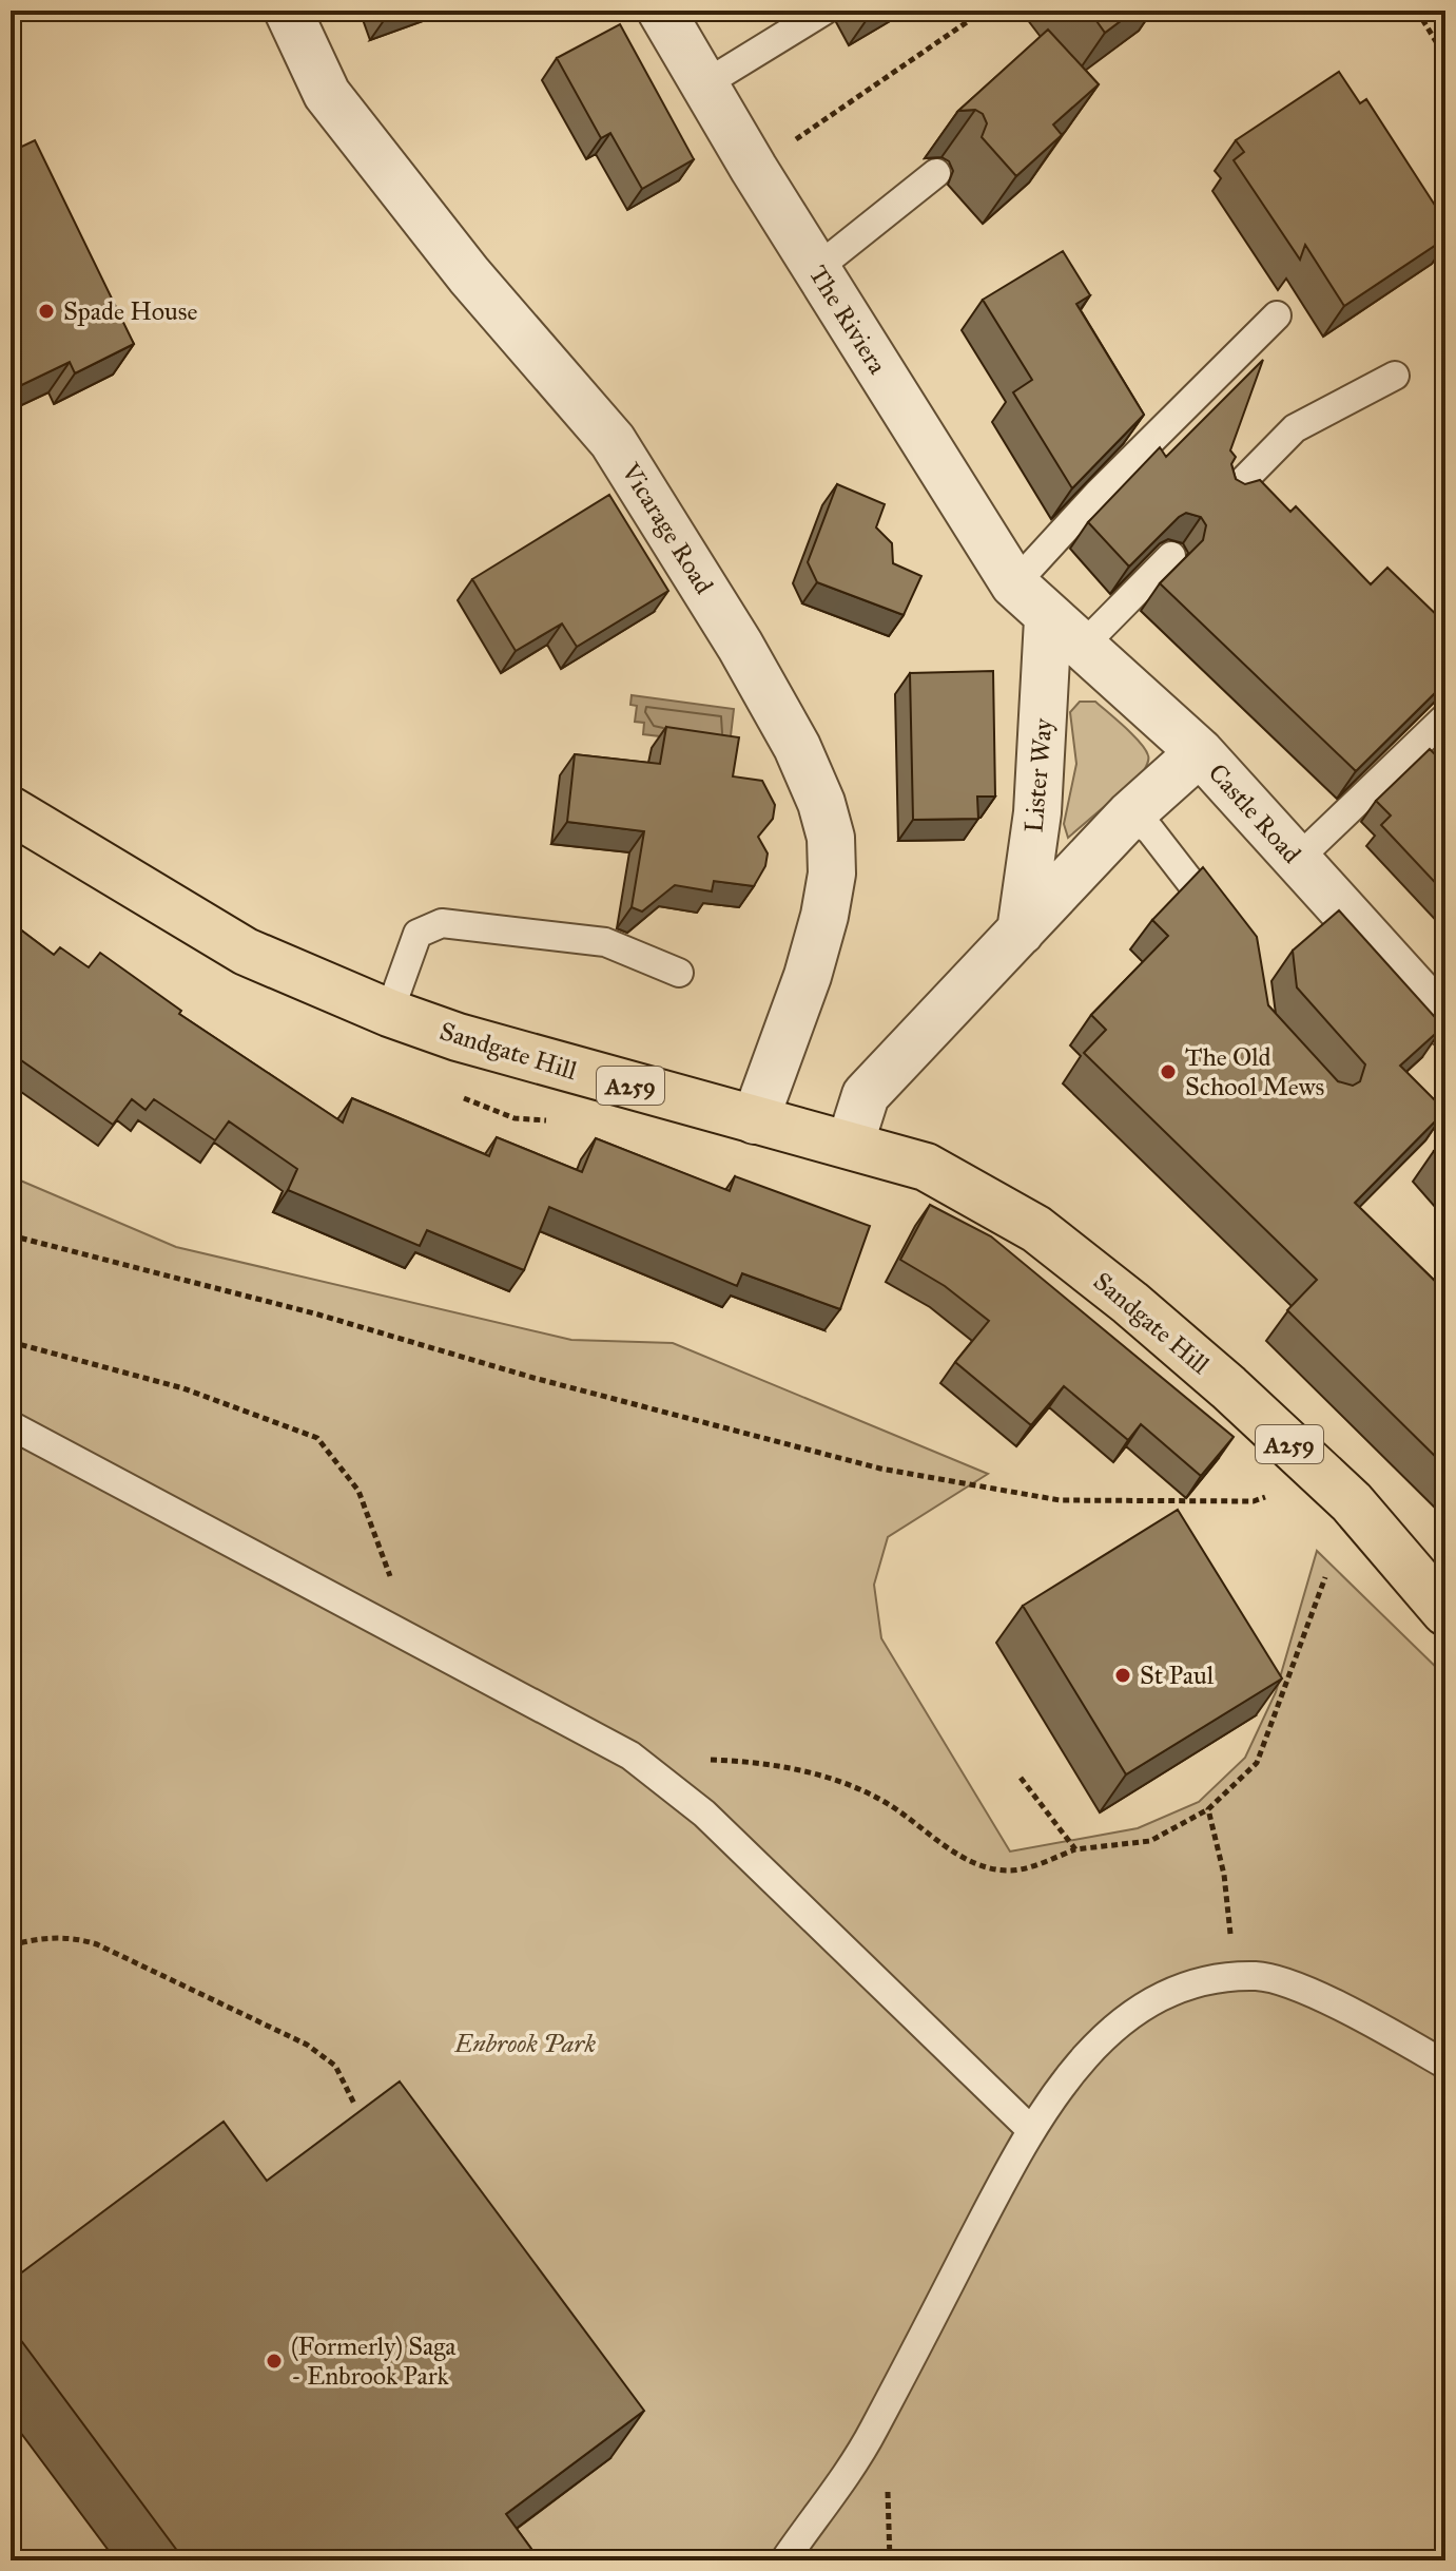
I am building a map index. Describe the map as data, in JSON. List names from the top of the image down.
{
  "streets": {
    "highway": ["Sandgate Hill", "A259"],
    "street": [
      "The Riviera",
      "Vicarage Road",
      "Lister Way",
      "Castle Road"
    ]
  },
  "crossings": [
    ["The Riviera", "Lister Way"],
    ["The Riviera", "Castle Road"],
    ["Vicarage Road", "Sandgate Hill"],
    ["Lister Way", "Castle Road"]
  ],
  "parks": ["Enbrook Park"],
  "places": [
    "Spade House",
    "The Old School Mews",
    "St Paul",
    "(Formerly) Saga - Enbrook Park"
  ]
}
